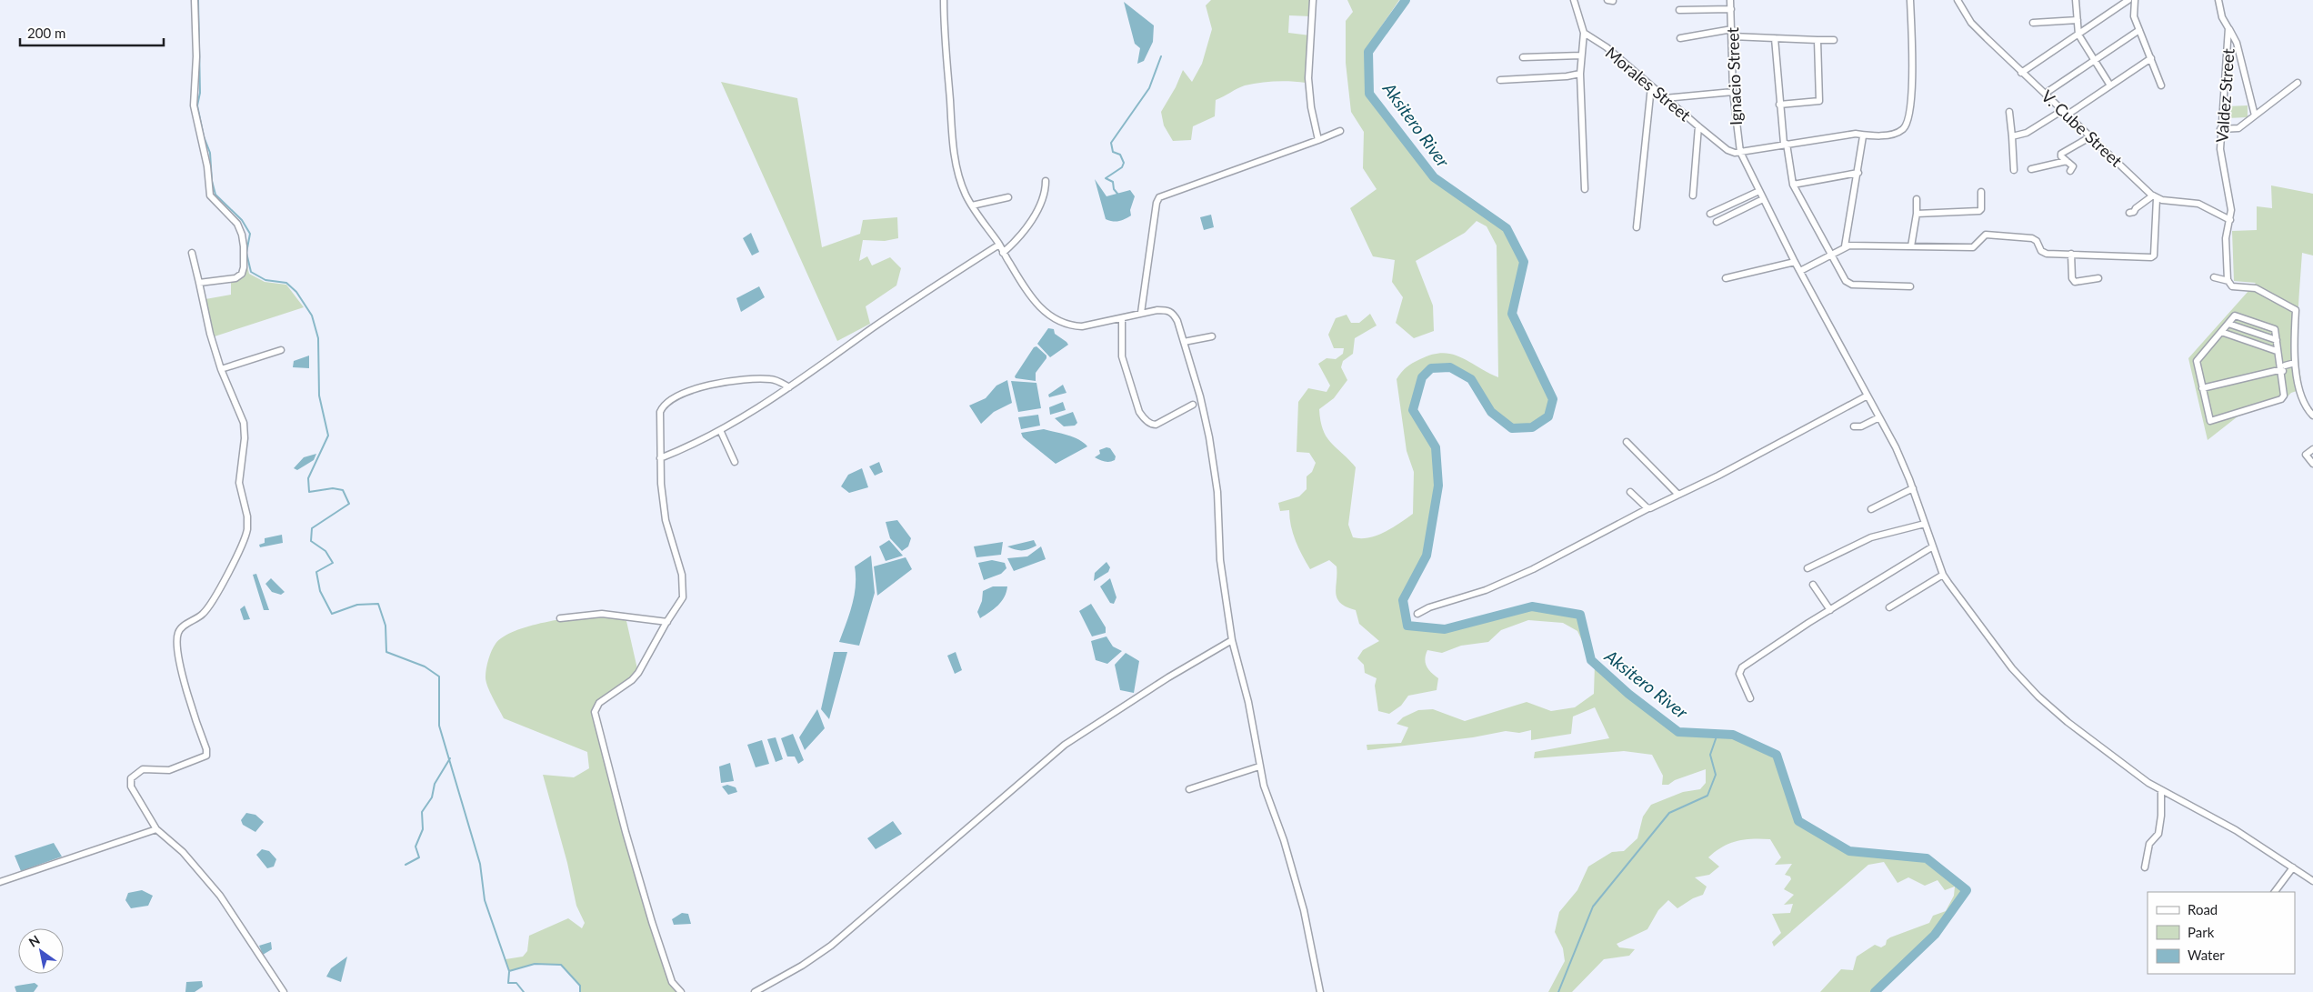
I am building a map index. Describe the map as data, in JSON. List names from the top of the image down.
{
  "streets": {
    "street": [
      "Ignacio Street",
      "Morales Street",
      "Valdez Street",
      "V. Cube Street"
    ]
  },
  "crossings": [
    ["Ignacio Street", "Morales Street"]
  ],
  "water": ["Aksitero River"],
  "legend": ["Road", "Park", "Water"],
  "scale_bar": "200 m",
  "north": "top left"
}
